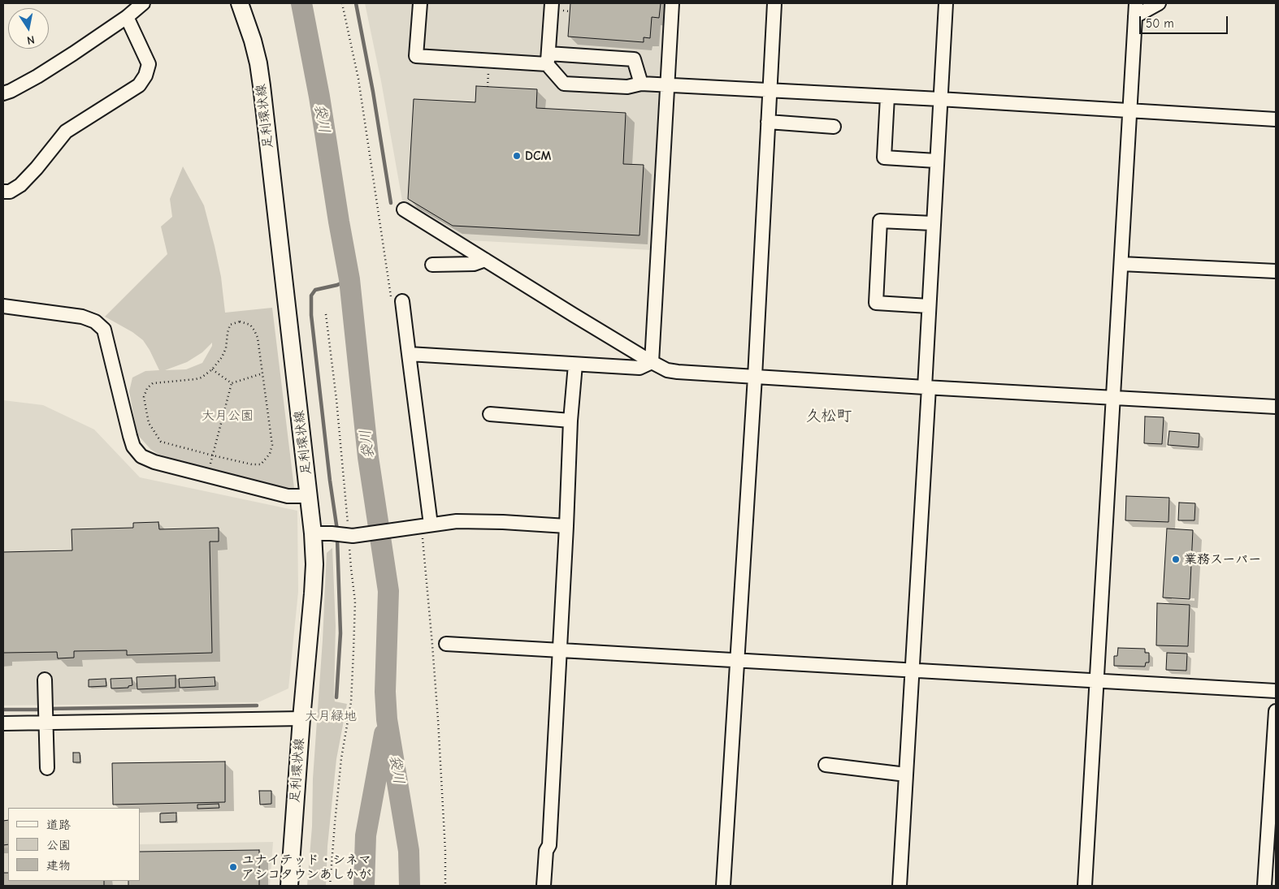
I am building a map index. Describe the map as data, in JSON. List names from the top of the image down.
{
  "streets": {
    "main road": ["足利環状線"]
  },
  "districts": ["久松町"],
  "water": ["袋川"],
  "parks": ["大月公園", "大月緑地"],
  "places": ["DCM", "業務スーパー", "ユナイテッド・シネマ アシコタウンあしかが"],
  "legend": ["道路", "公園", "建物"],
  "scale_bar": "50 m",
  "north": "bottom"
}
